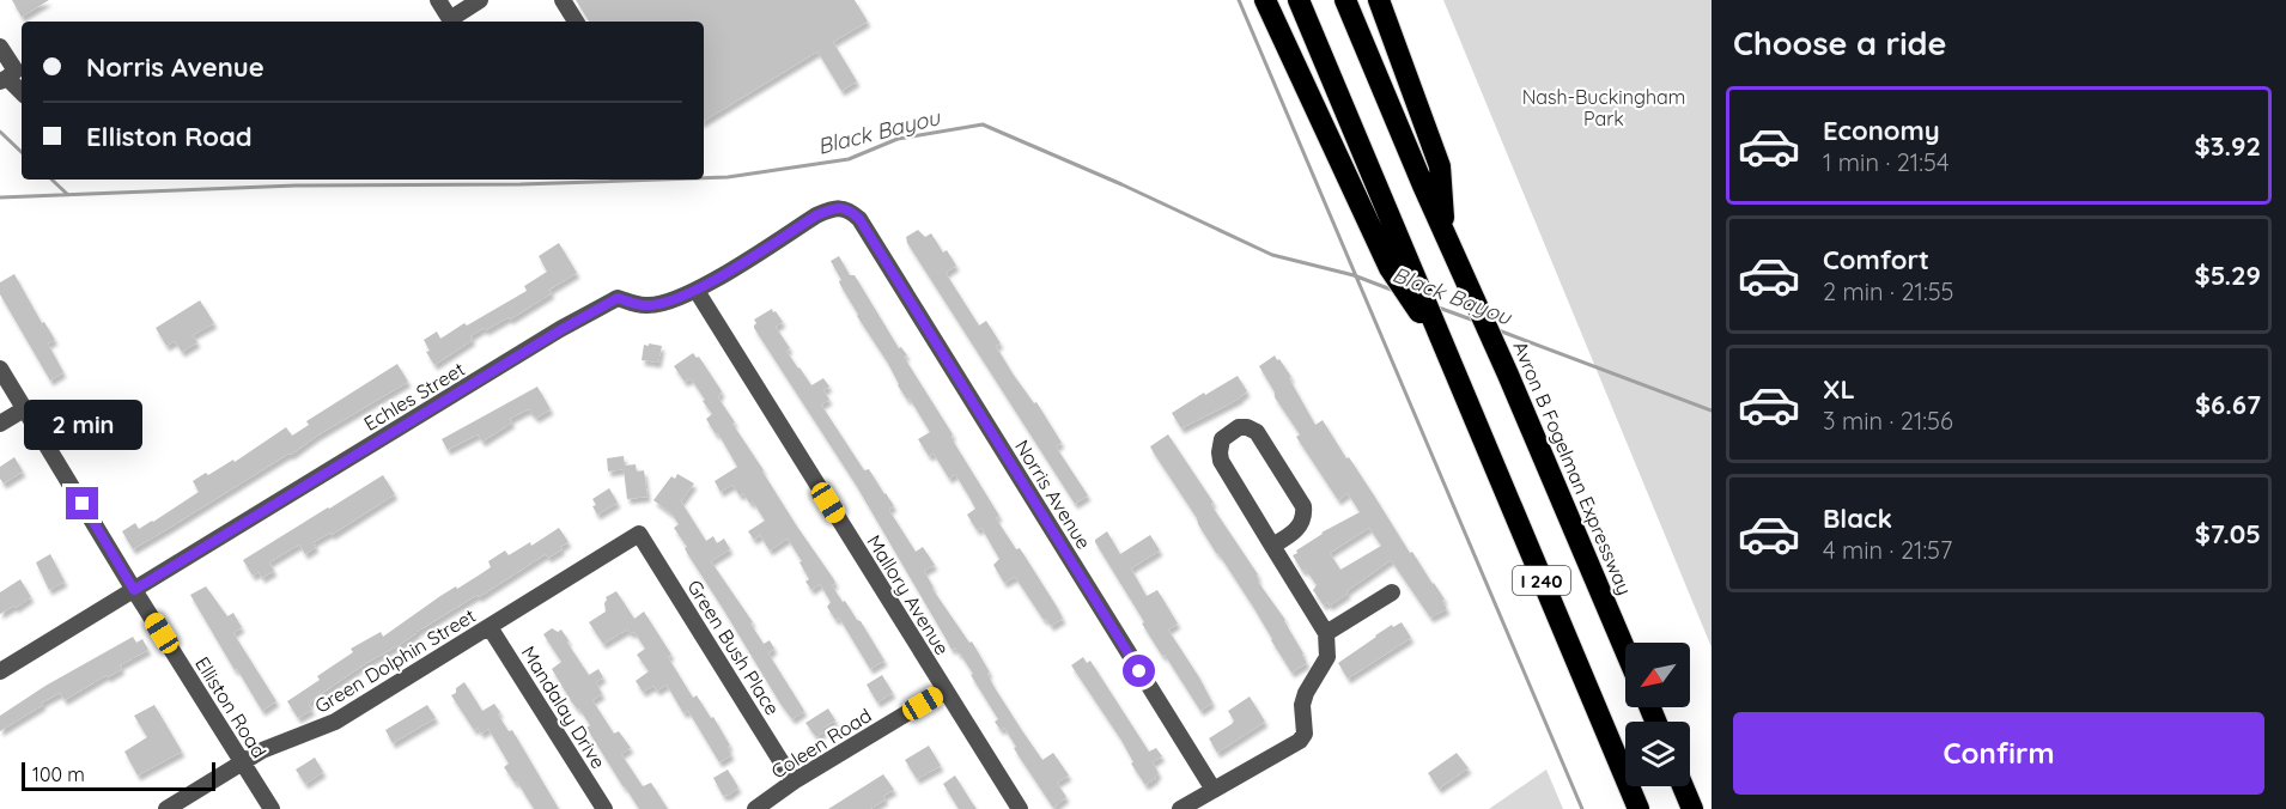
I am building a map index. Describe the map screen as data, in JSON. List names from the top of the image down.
{
  "streets": {
    "highway": ["Avron B Fogelman Expressway", "I 240"],
    "street": [
      "Echles Street",
      "Norris Avenue",
      "Mallory Avenue",
      "Green Bush Place",
      "Green Dolphin Street",
      "Elliston Road",
      "Mandalay Drive",
      "Coleen Road"
    ]
  },
  "crossings": [
    ["Echles Street", "Norris Avenue"],
    ["Echles Street", "Mallory Avenue"],
    ["Echles Street", "Elliston Road"],
    ["Mallory Avenue", "Coleen Road"],
    ["Green Bush Place", "Green Dolphin Street"],
    ["Green Bush Place", "Coleen Road"],
    ["Green Dolphin Street", "Elliston Road"],
    ["Green Dolphin Street", "Mandalay Drive"]
  ],
  "water": ["Black Bayou"],
  "parks": ["Nash-Buckingham Park"],
  "scale_bar": "100 m",
  "north": "bottom left",
  "page": {
    "heading": "Choose a ride",
    "banner": ["Norris Avenue", "Elliston Road"],
    "list": [
      {
        "name": "Economy",
        "note": "1 min · 21:54",
        "value": "$3.92"
      },
      {
        "name": "Comfort",
        "note": "2 min · 21:55",
        "value": "$5.29"
      },
      {
        "name": "XL",
        "note": "3 min · 21:56",
        "value": "$6.67"
      },
      {
        "name": "Black",
        "note": "4 min · 21:57",
        "value": "$7.05"
      }
    ],
    "bubble": "2 min",
    "buttons": "Confirm",
    "scale": "100 m"
  }
}
